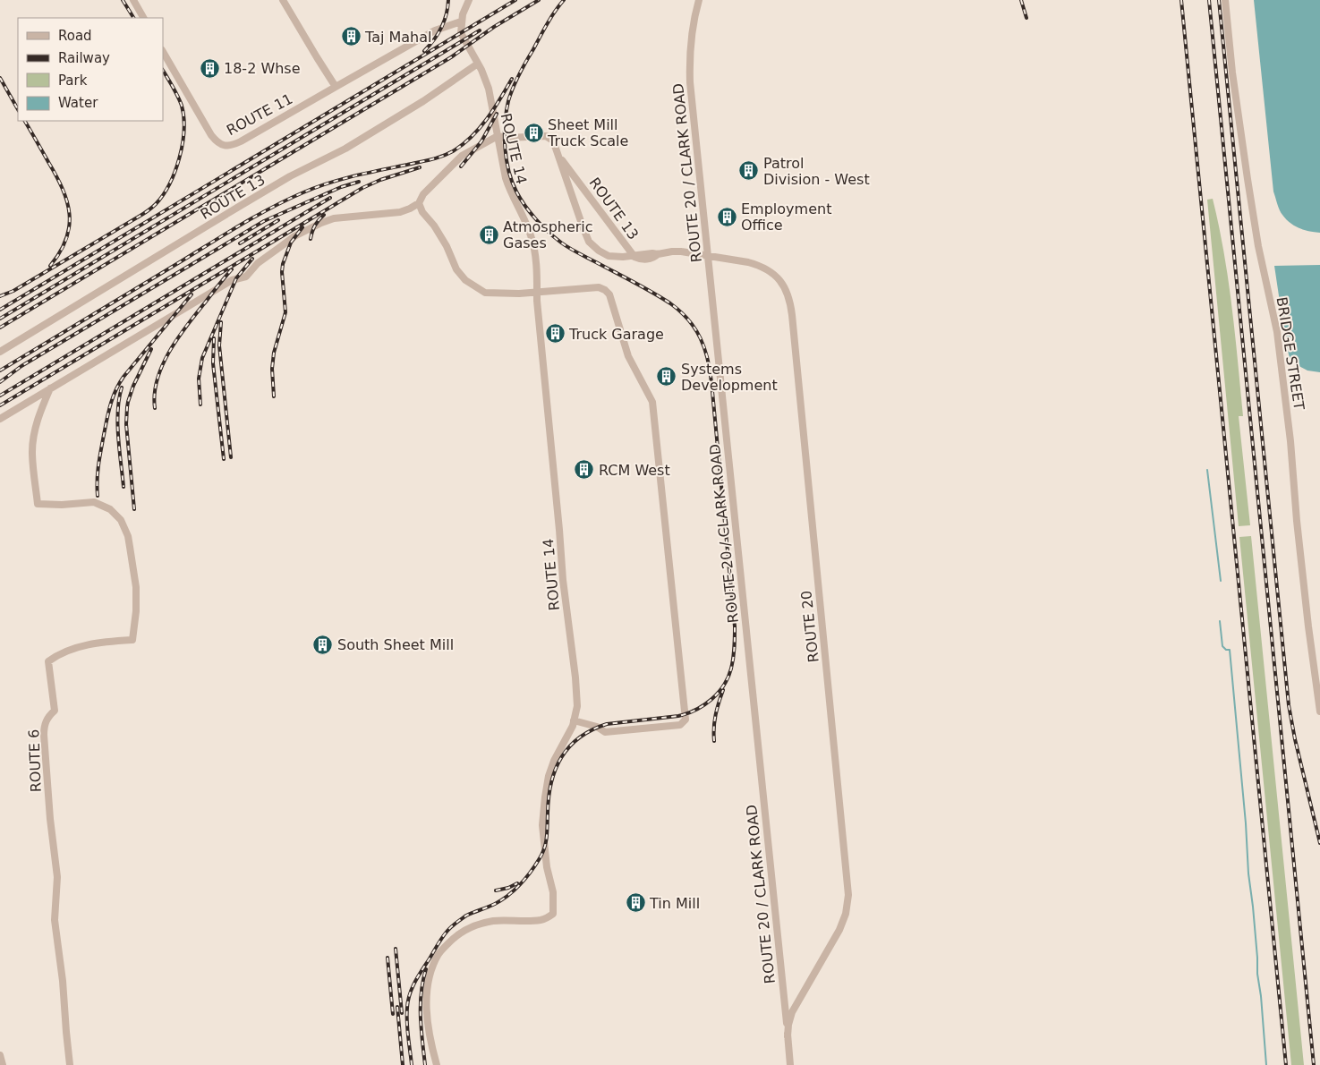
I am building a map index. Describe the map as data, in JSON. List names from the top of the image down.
{
  "streets": {
    "street": [
      "ROUTE 11",
      "ROUTE 14",
      "ROUTE 20 / CLARK ROAD",
      "ROUTE 13",
      "BRIDGE STREET",
      "ROUTE 20",
      "ROUTE 6"
    ]
  },
  "crossings": [
    ["ROUTE 14", "ROUTE 13"],
    ["ROUTE 20 / CLARK ROAD", "ROUTE 13"],
    ["ROUTE 20 / CLARK ROAD", "ROUTE 20"],
    ["ROUTE 13", "ROUTE 20"]
  ],
  "places": {
    "building": [
      "Taj Mahal",
      "18-2 Whse",
      "Sheet Mill Truck Scale",
      "Patrol Division - West",
      "Employment Office",
      "Atmospheric Gases",
      "Truck Garage",
      "Systems Development",
      "RCM West",
      "South Sheet Mill",
      "Tin Mill"
    ]
  },
  "legend": [
    "Road",
    "Railway",
    "Park",
    "Water"
  ]
}
